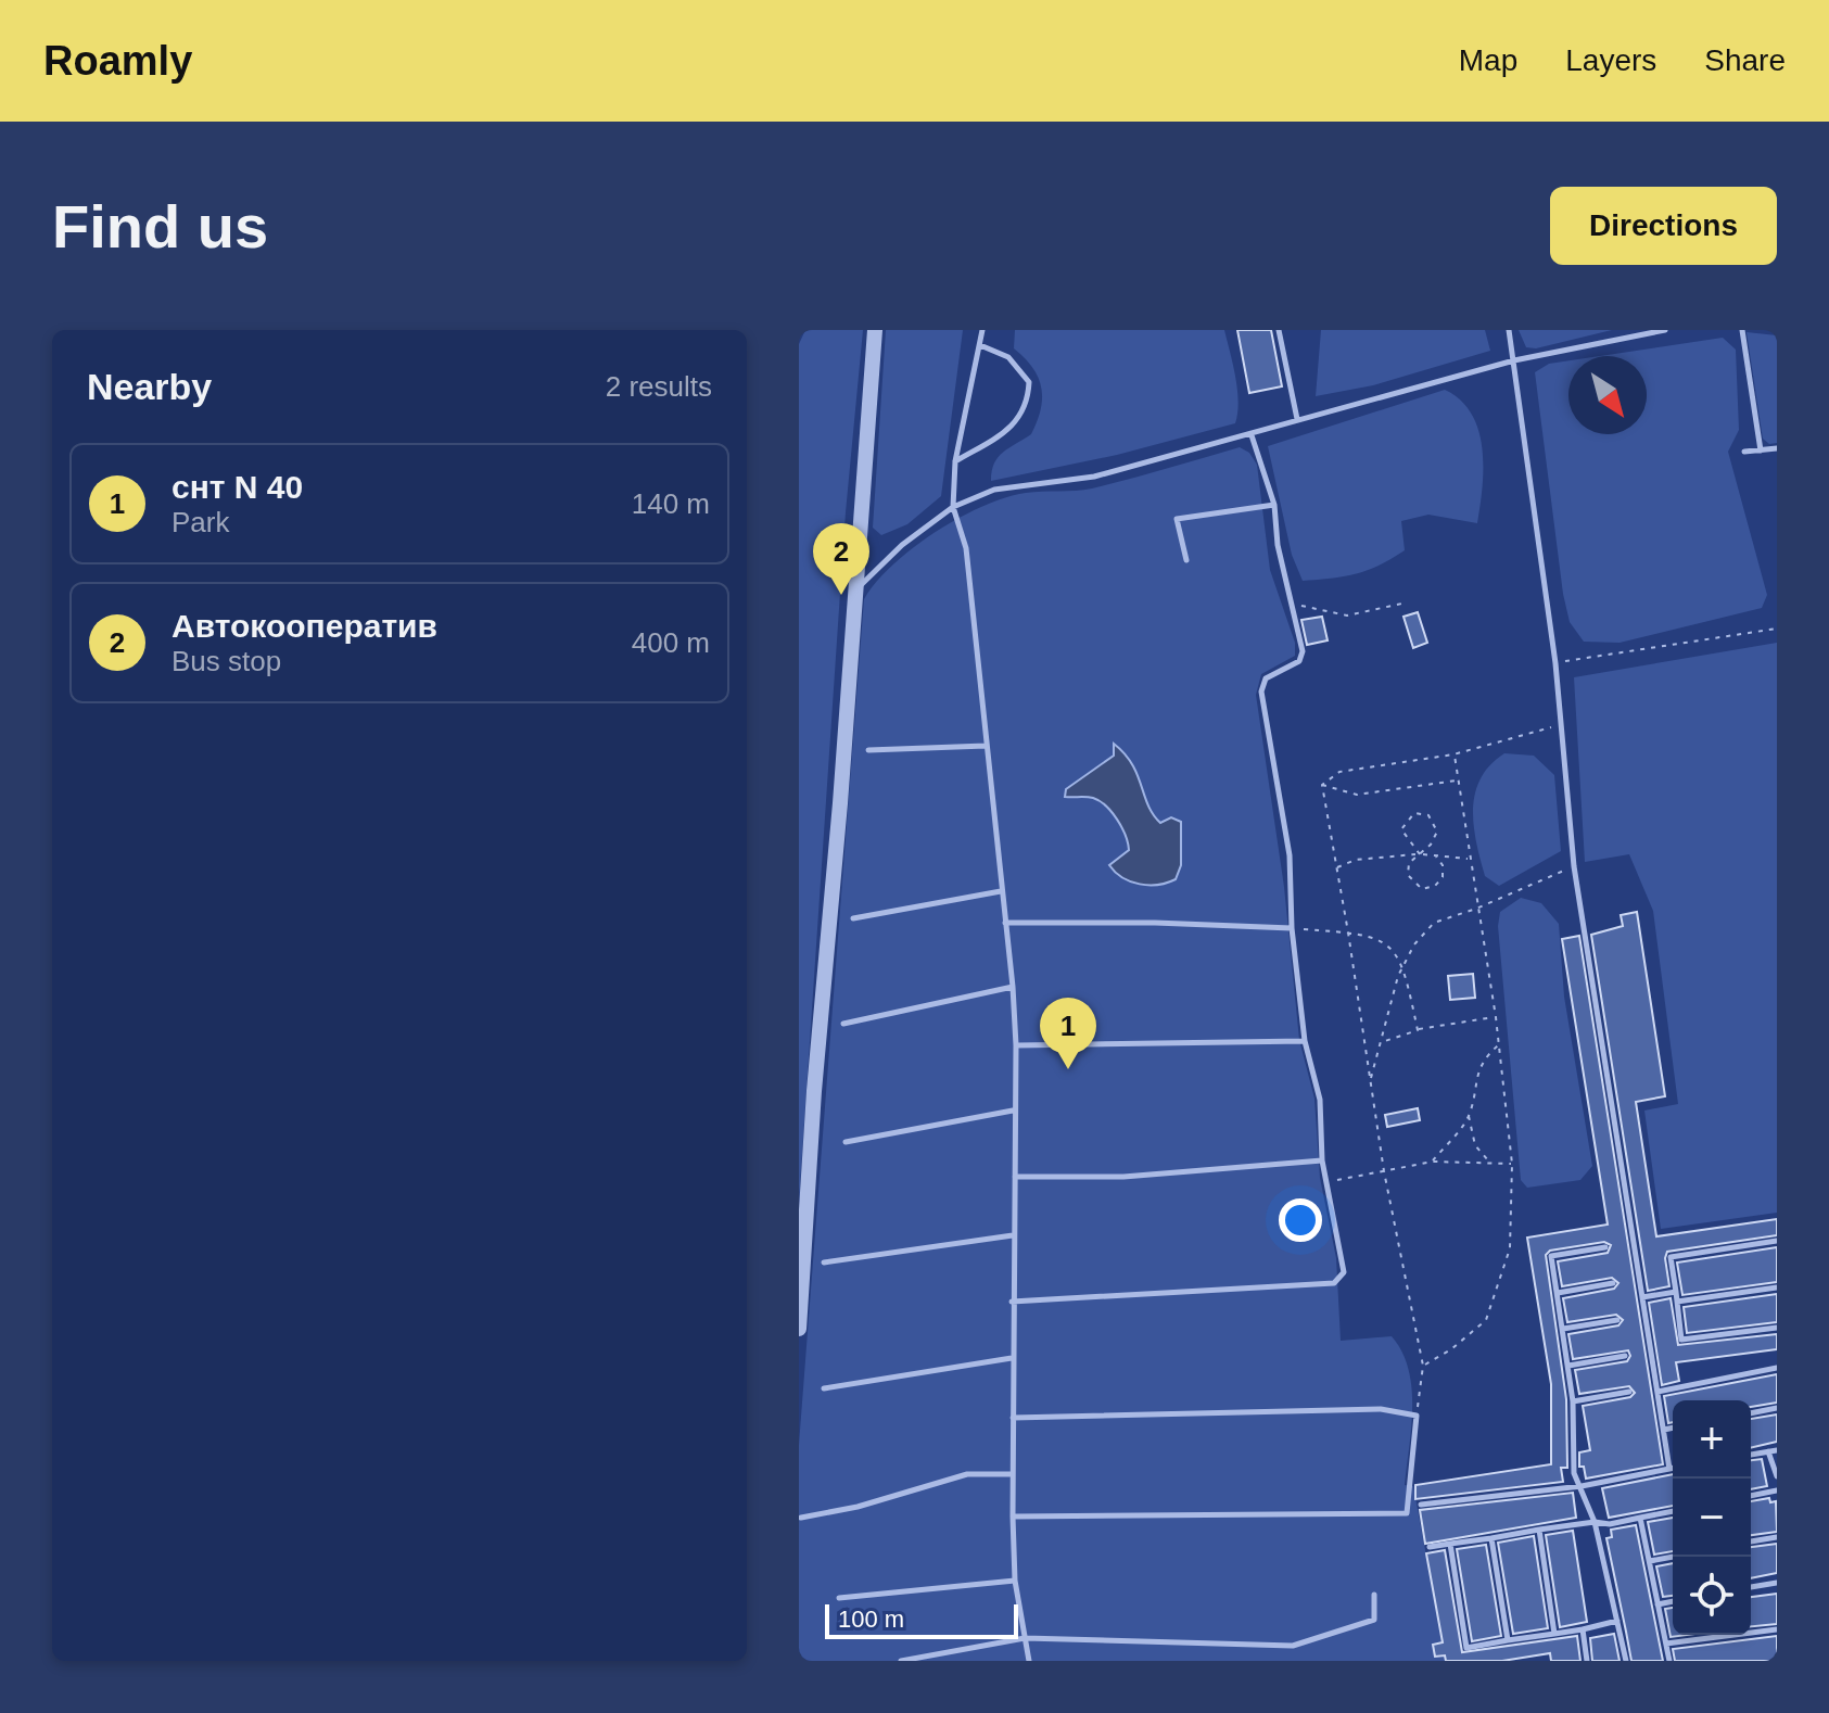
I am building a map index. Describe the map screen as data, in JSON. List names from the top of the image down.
{
  "scale_bar": "100 m",
  "north": "bottom right",
  "page": {
    "header": "Roamly",
    "nav": ["Map", "Layers", "Share"],
    "buttons": "Directions",
    "title": "Find us",
    "heading": ["Nearby", "2 results"],
    "list": [
      {
        "mark": "1",
        "name": "снт N 40",
        "note": "Park",
        "value": "140 m"
      },
      {
        "mark": "2",
        "name": "Автокооператив",
        "note": "Bus stop",
        "value": "400 m"
      }
    ],
    "pins": ["2", "1"],
    "map_buttons": ["+", "−"],
    "scale": "100 m"
  }
}
